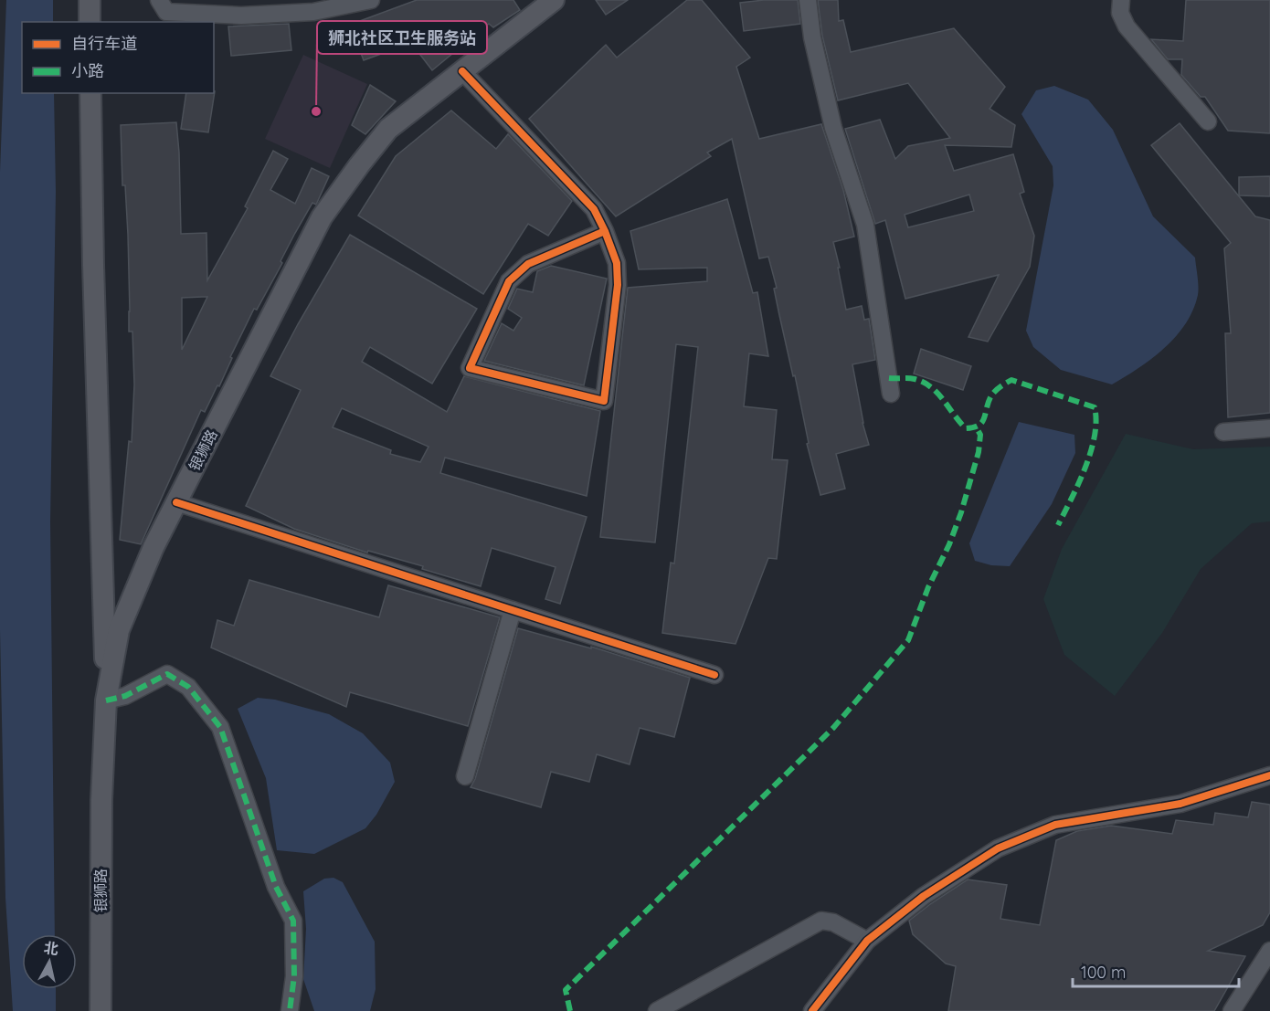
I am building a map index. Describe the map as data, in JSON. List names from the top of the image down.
{
  "streets": {
    "main road": ["银狮路"]
  },
  "places": ["狮北社区卫生服务站"],
  "legend": ["自行车道", "小路"],
  "scale_bar": "100 m",
  "north": "top"
}
